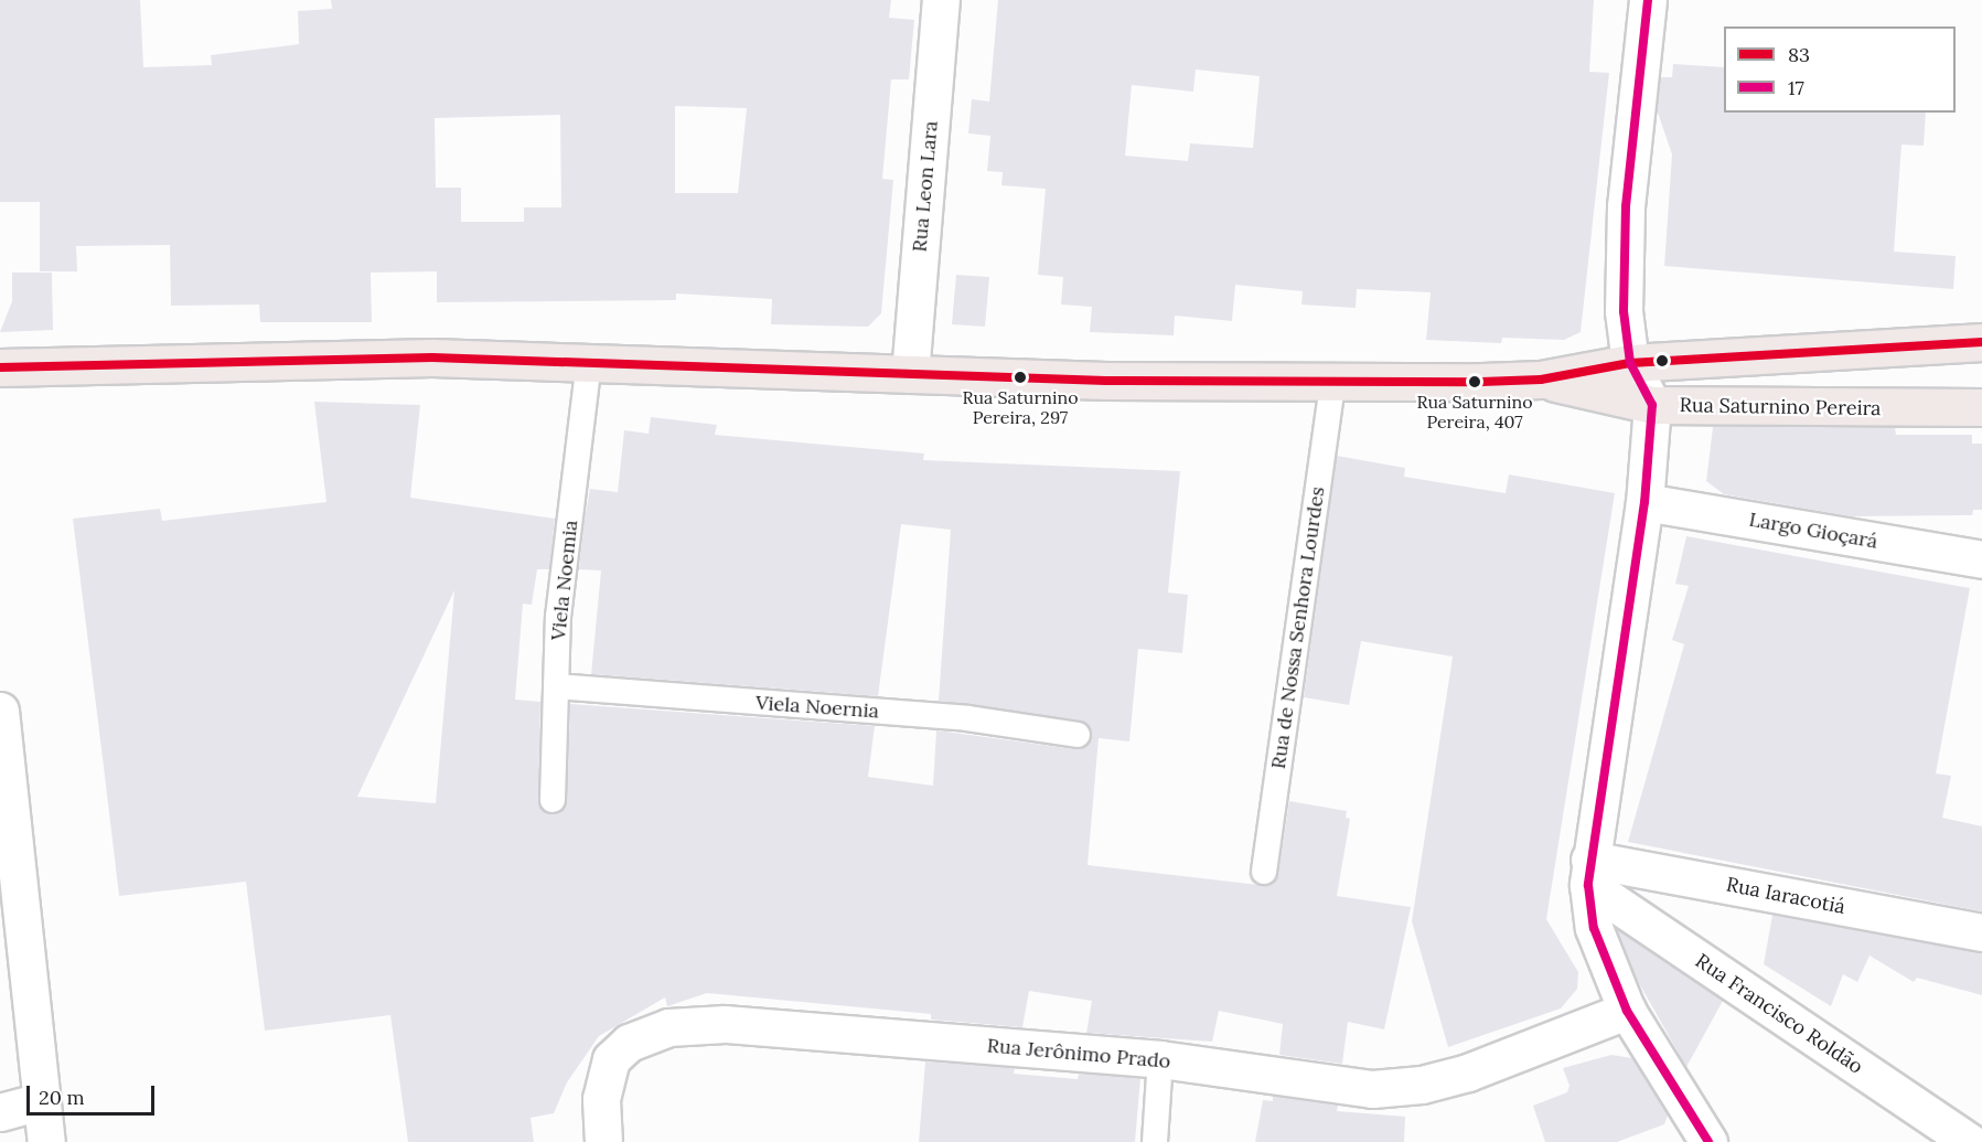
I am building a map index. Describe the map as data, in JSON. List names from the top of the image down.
{
  "streets": {
    "main road": ["Rua Saturnino Pereira"],
    "street": [
      "Rua Leon Lara",
      "Largo Gioçará",
      "Rua Iaracotiá",
      "Rua Francisco Roldão",
      "Rua Jerônimo Prado"
    ],
    "lane": ["Viela Noemia", "Rua de Nossa Senhora Lourdes", "Viela Noernia"]
  },
  "crossings": [
    ["Rua Leon Lara", "Rua Saturnino Pereira"],
    ["Rua Saturnino Pereira", "Viela Noemia"],
    ["Rua Saturnino Pereira", "Rua de Nossa Senhora Lourdes"],
    ["Viela Noemia", "Viela Noernia"],
    ["Rua Iaracotiá", "Rua Francisco Roldão"]
  ],
  "places": ["Rua Saturnino Pereira, 297", "Rua Saturnino Pereira, 407"],
  "lines": ["transit line 17", "transit line 83"],
  "legend": ["83", "17"],
  "scale_bar": "20 m"
}
